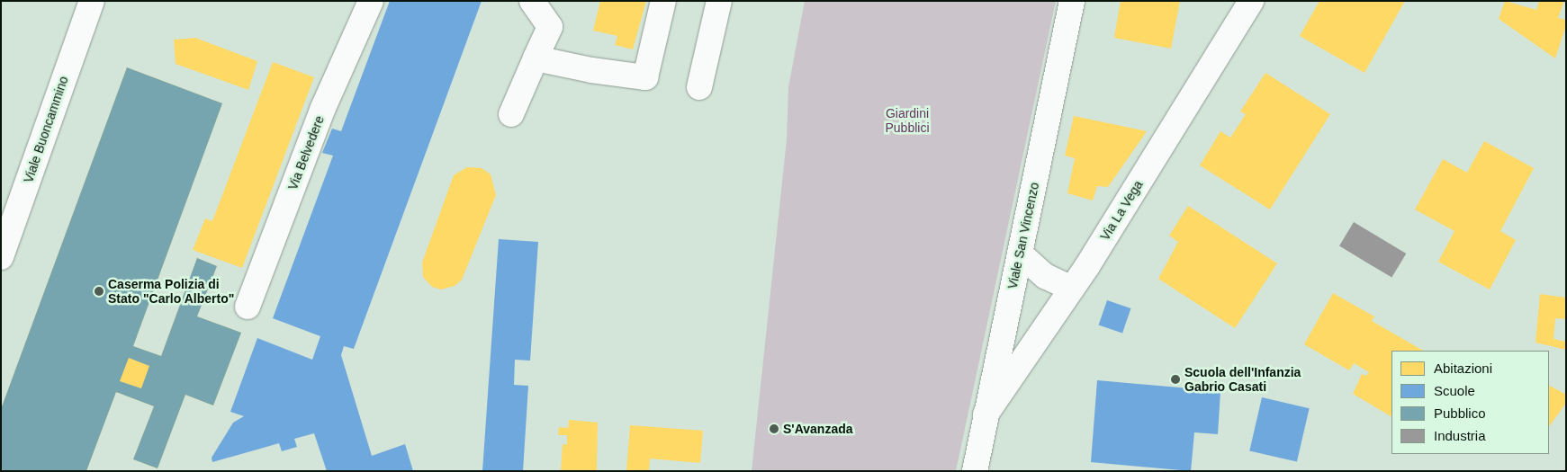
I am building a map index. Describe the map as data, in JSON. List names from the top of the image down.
{
  "streets": {
    "street": [
      "Viale Buoncammino",
      "Via Belvedere",
      "Via La Vega",
      "Viale San Vincenzo"
    ]
  },
  "crossings": [
    ["Via La Vega", "Viale San Vincenzo"]
  ],
  "parks": ["Giardini Pubblici"],
  "places": ["Caserma Polizia di Stato \"Carlo Alberto\"", "Scuola dell'Infanzia Gabrio Casati", "S'Avanzada"],
  "legend": [
    "Abitazioni",
    "Scuole",
    "Pubblico",
    "Industria"
  ]
}
